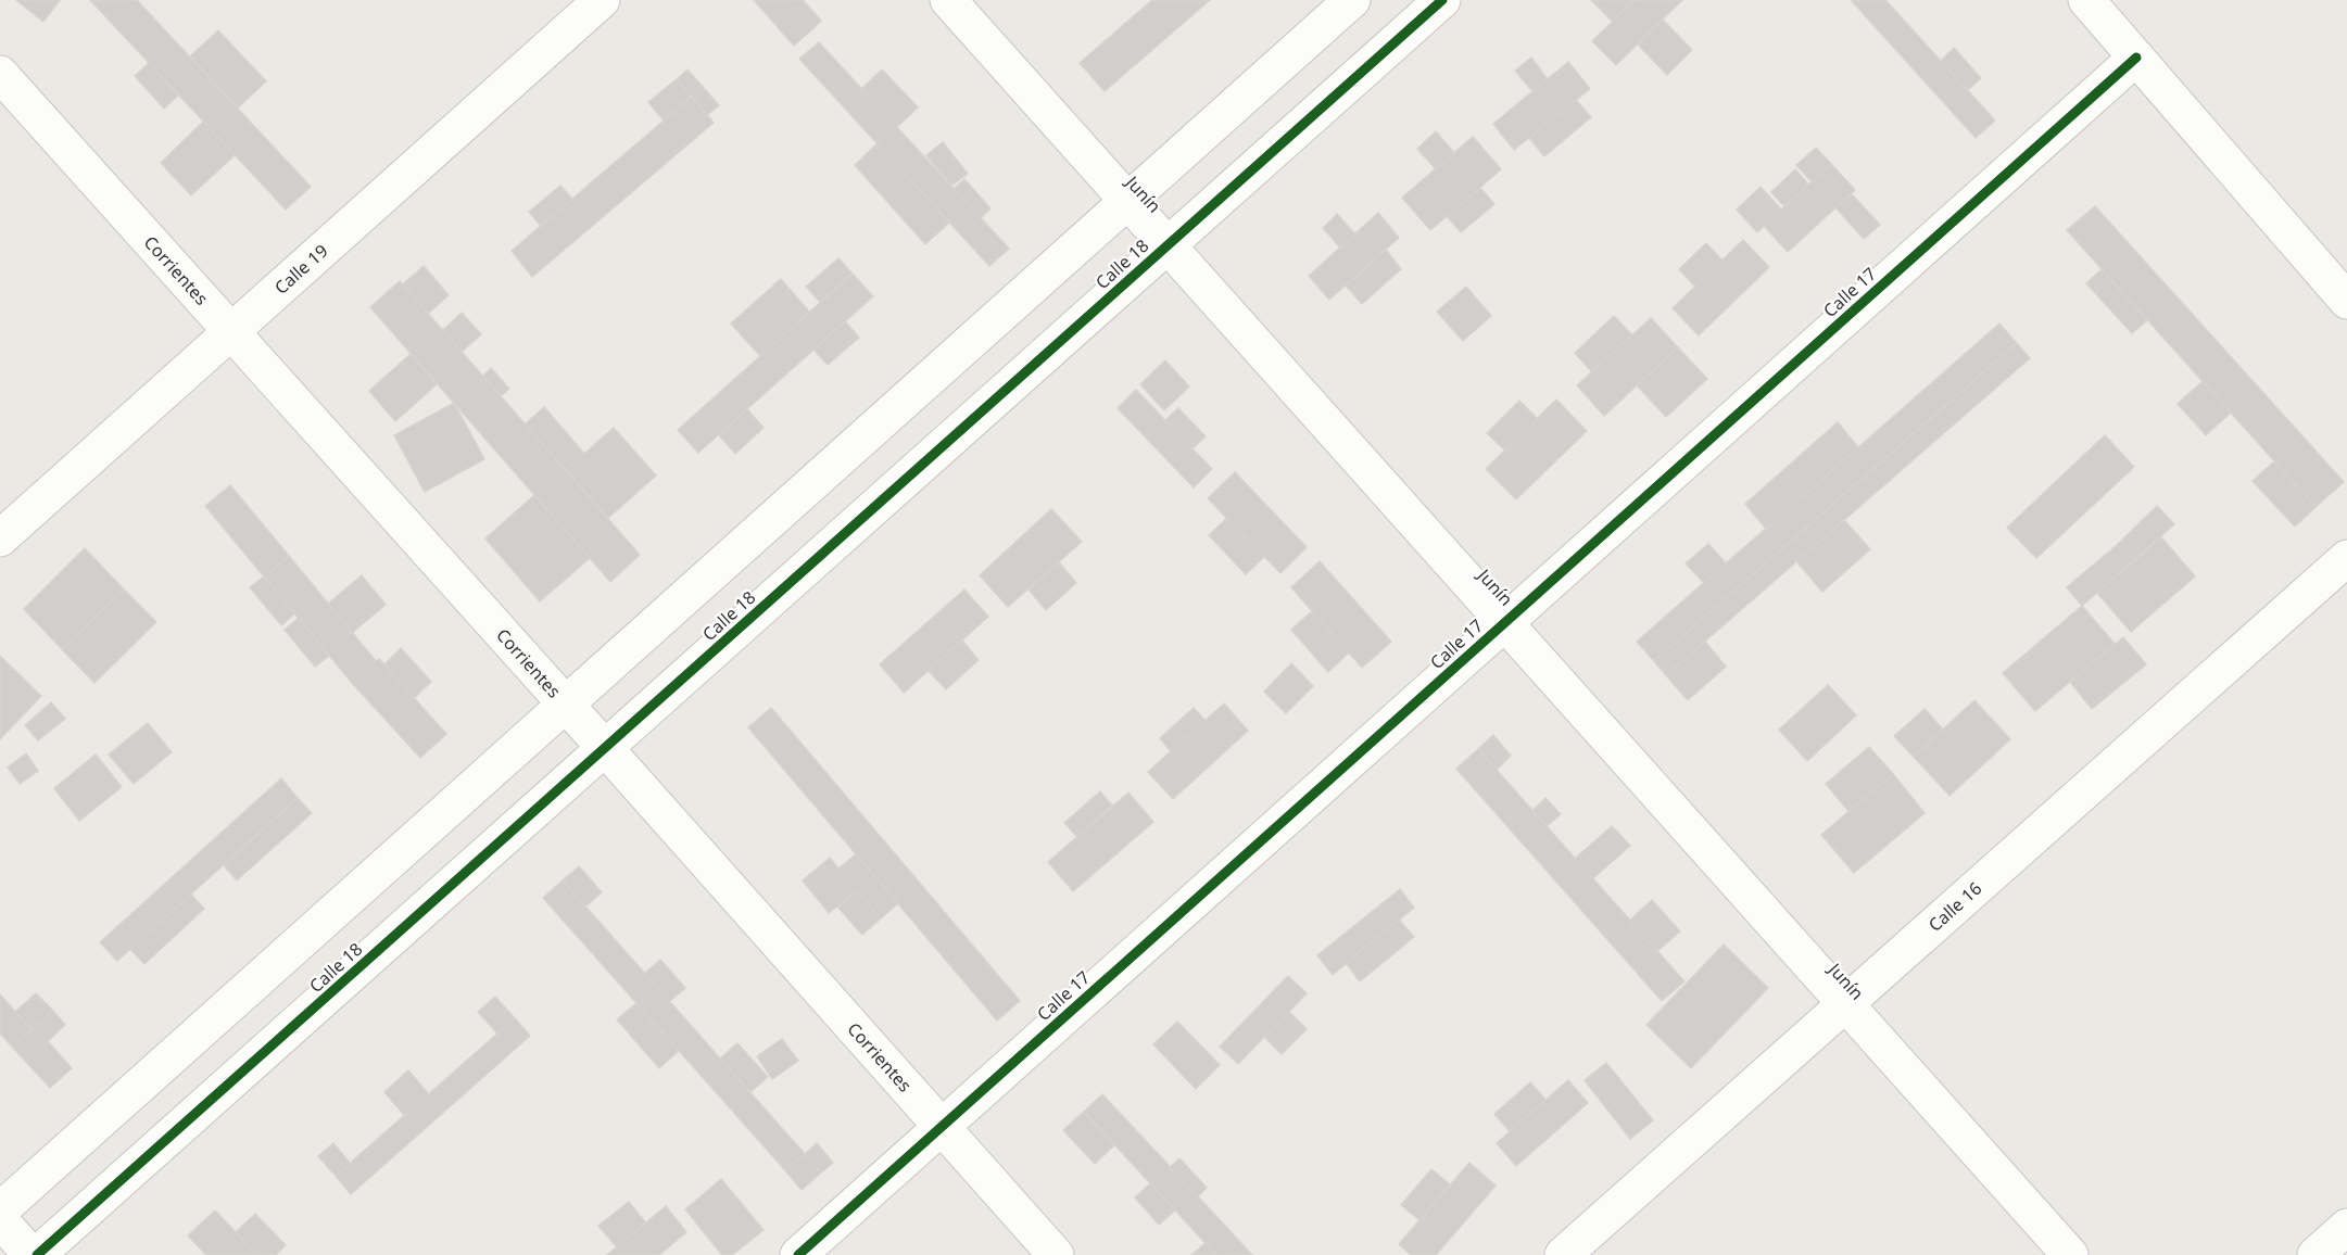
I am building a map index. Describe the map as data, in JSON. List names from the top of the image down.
{
  "streets": {
    "street": [
      "Junín",
      "Calle 18",
      "Calle 19",
      "Corrientes",
      "Calle 17",
      "Calle 16"
    ]
  },
  "crossings": [
    ["Junín", "Calle 18"],
    ["Junín", "Calle 17"],
    ["Junín", "Calle 16"],
    ["Calle 18", "Corrientes"],
    ["Calle 19", "Corrientes"],
    ["Corrientes", "Calle 17"]
  ]
}
